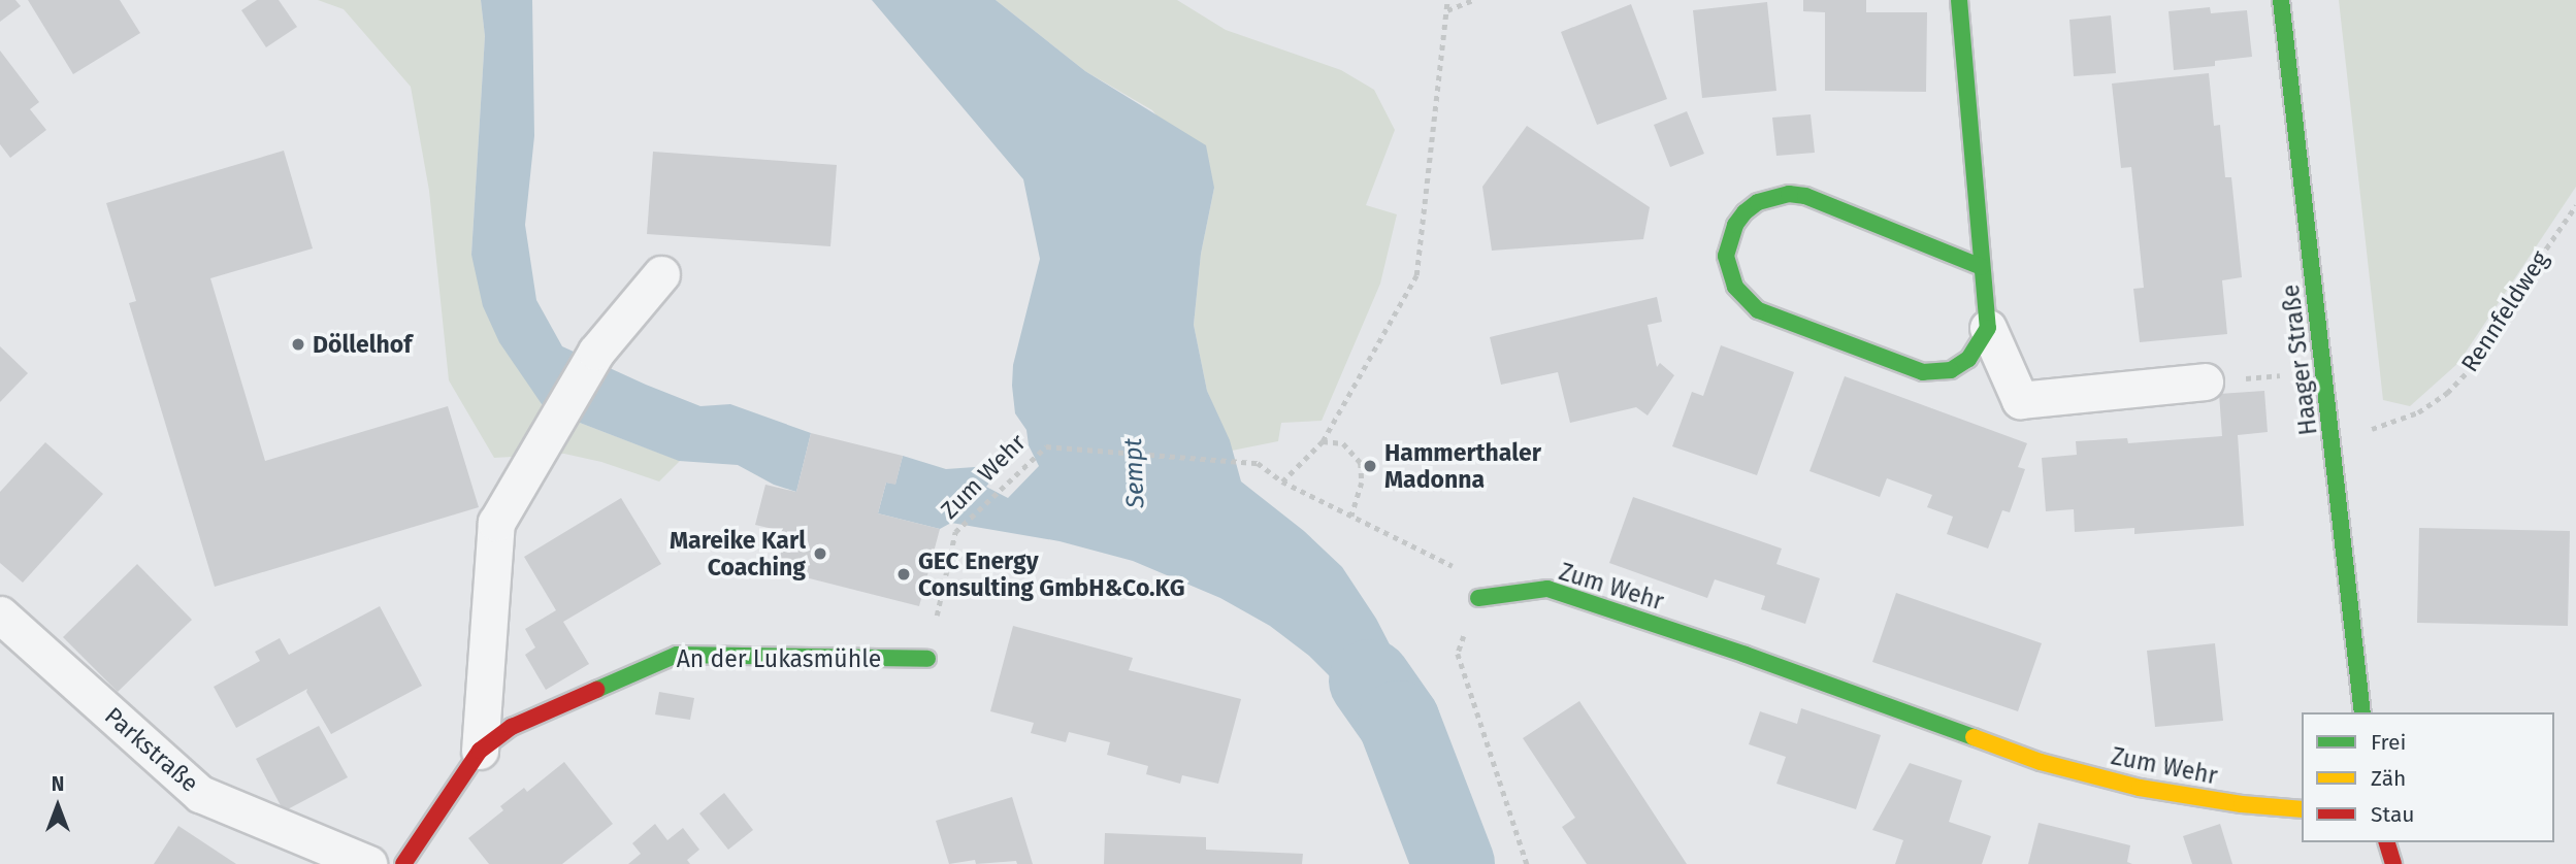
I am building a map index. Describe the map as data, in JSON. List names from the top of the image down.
{
  "streets": {
    "street": [
      "Haager Straße",
      "Zum Wehr",
      "An der Lukasmühle",
      "Parkstraße"
    ],
    "path": ["Rennfeldweg"]
  },
  "crossings": [
    ["Zum Wehr", "An der Lukasmühle"]
  ],
  "water": ["Sempt"],
  "places": [
    "Döllelhof",
    "Hammerthaler Madonna",
    "Mareike Karl Coaching",
    "GEC Energy Consulting GmbH&Co.KG"
  ],
  "legend": ["Frei", "Zäh", "Stau"],
  "north": "top"
}
